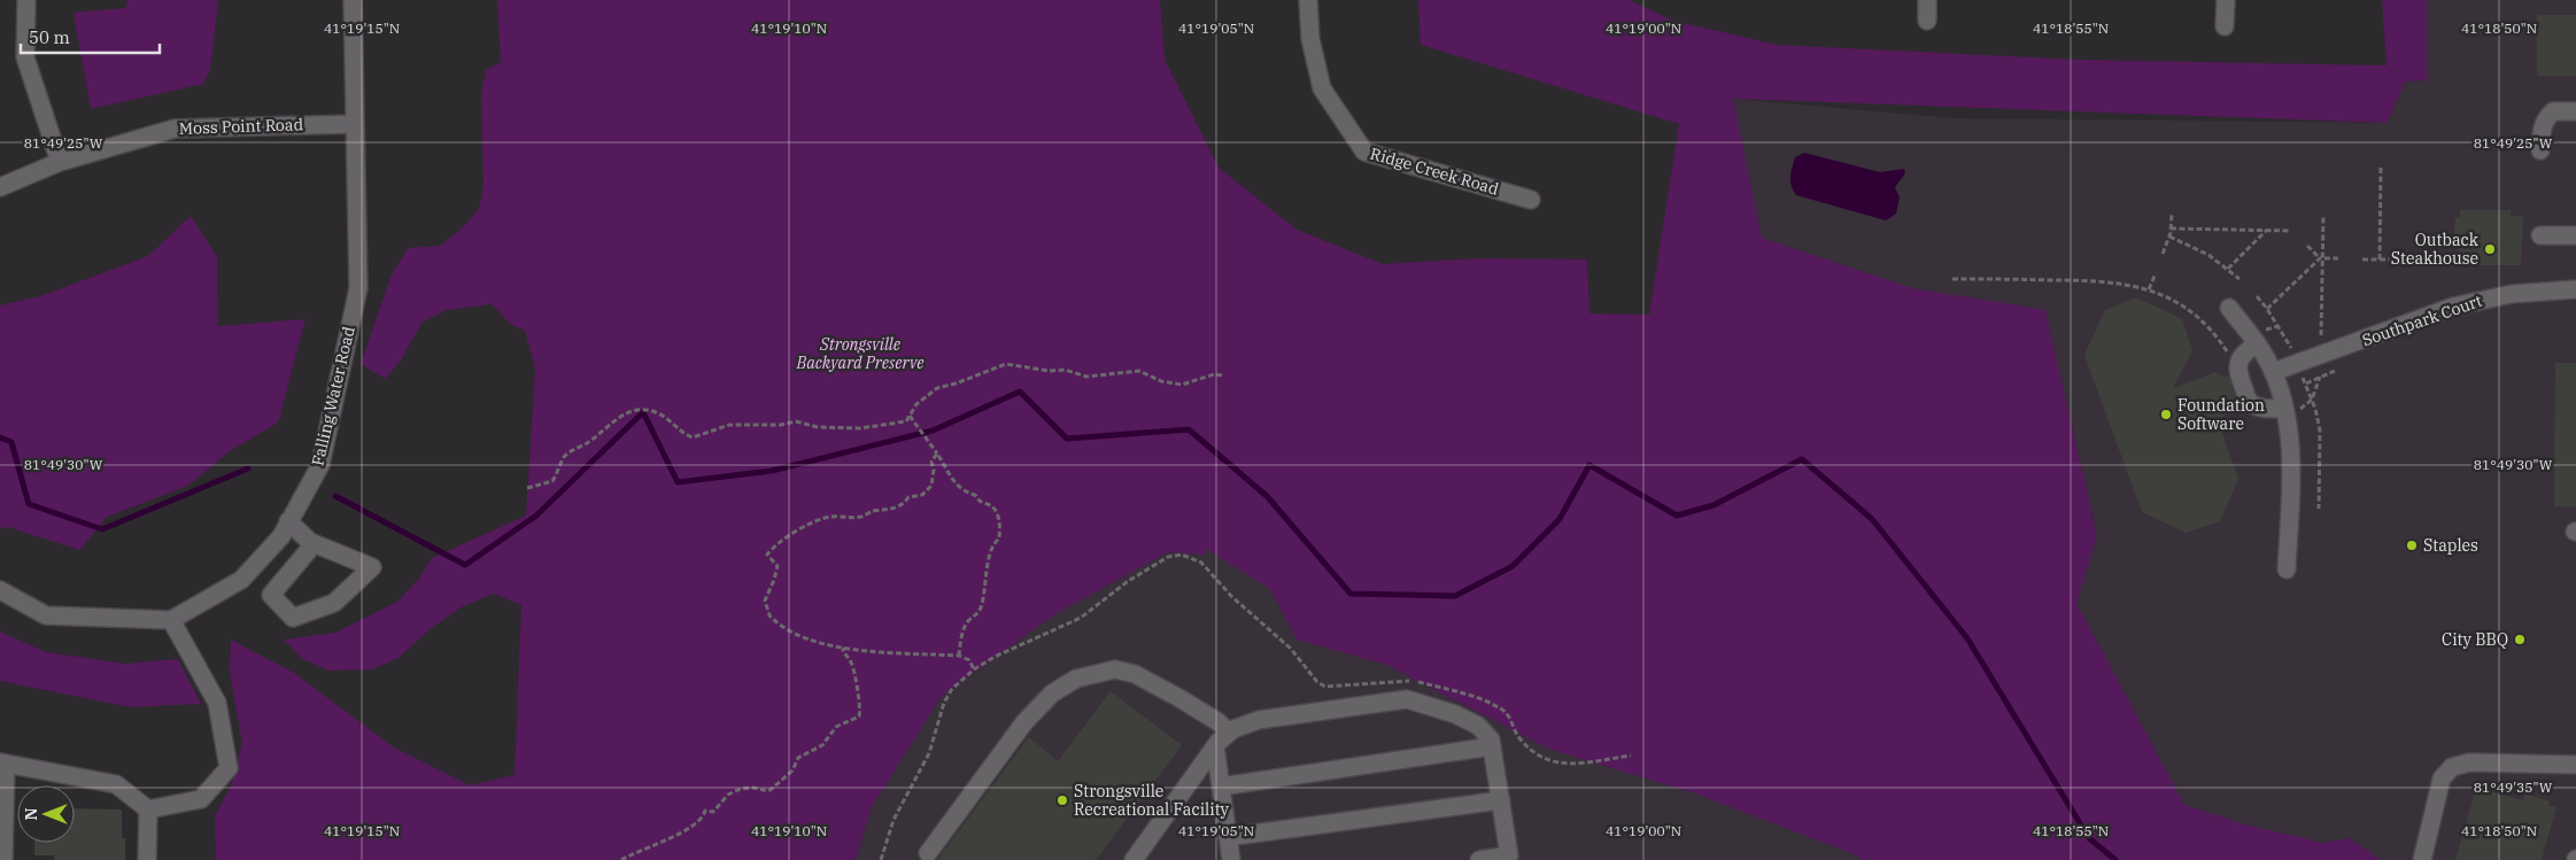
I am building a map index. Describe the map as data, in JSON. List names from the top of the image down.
{
  "streets": {
    "street": [
      "Moss Point Road",
      "Ridge Creek Road",
      "Southpark Court",
      "Falling Water Road"
    ]
  },
  "crossings": [
    ["Moss Point Road", "Falling Water Road"]
  ],
  "parks": ["Strongsville Backyard Preserve"],
  "places": [
    "Outback Steakhouse",
    "Foundation Software",
    "Staples",
    "City BBQ",
    "Strongsville Recreational Facility"
  ],
  "scale_bar": "50 m",
  "north": "left",
  "coordinates": [
    "41°19'15\"N",
    "41°19'10\"N",
    "41°19'05\"N",
    "41°19'00\"N",
    "41°18'55\"N",
    "41°18'50\"N",
    "81°49'25\"W",
    "81°49'30\"W",
    "81°49'35\"W"
  ]
}
